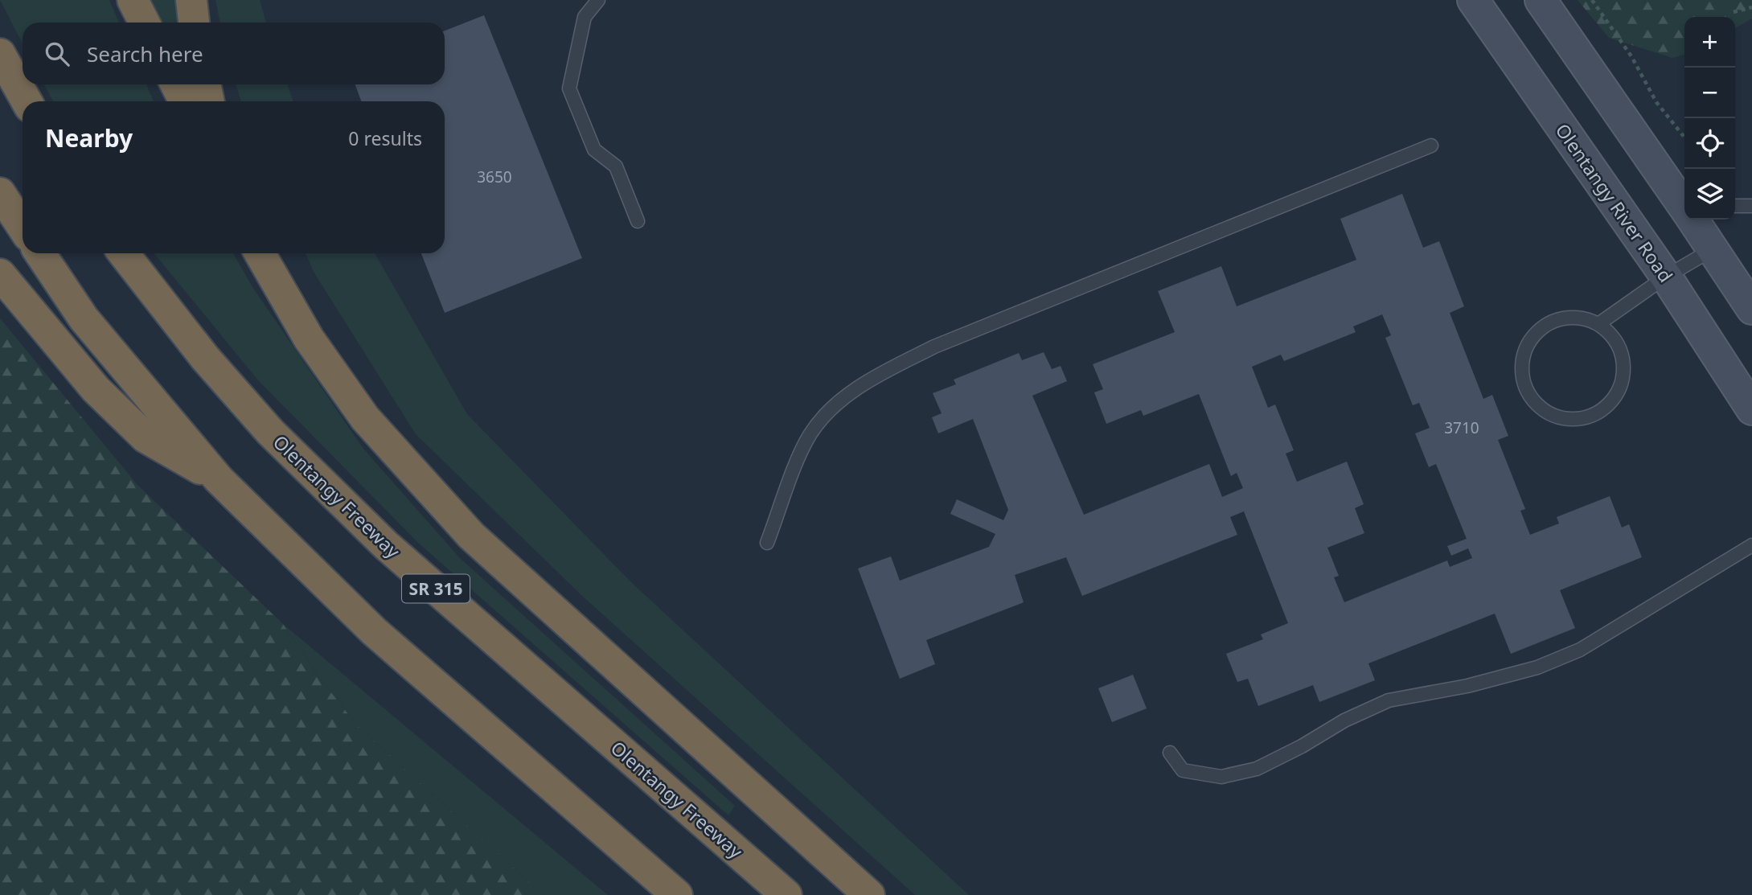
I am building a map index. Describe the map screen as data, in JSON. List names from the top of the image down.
{
  "streets": {
    "highway": ["Olentangy Freeway", "SR 315"],
    "main road": ["Olentangy River Road"]
  },
  "house_numbers": ["3650", "3710"],
  "page": {
    "map_buttons": ["+", "−"],
    "search": "Search here",
    "heading": ["Nearby", "0 results"]
  }
}
